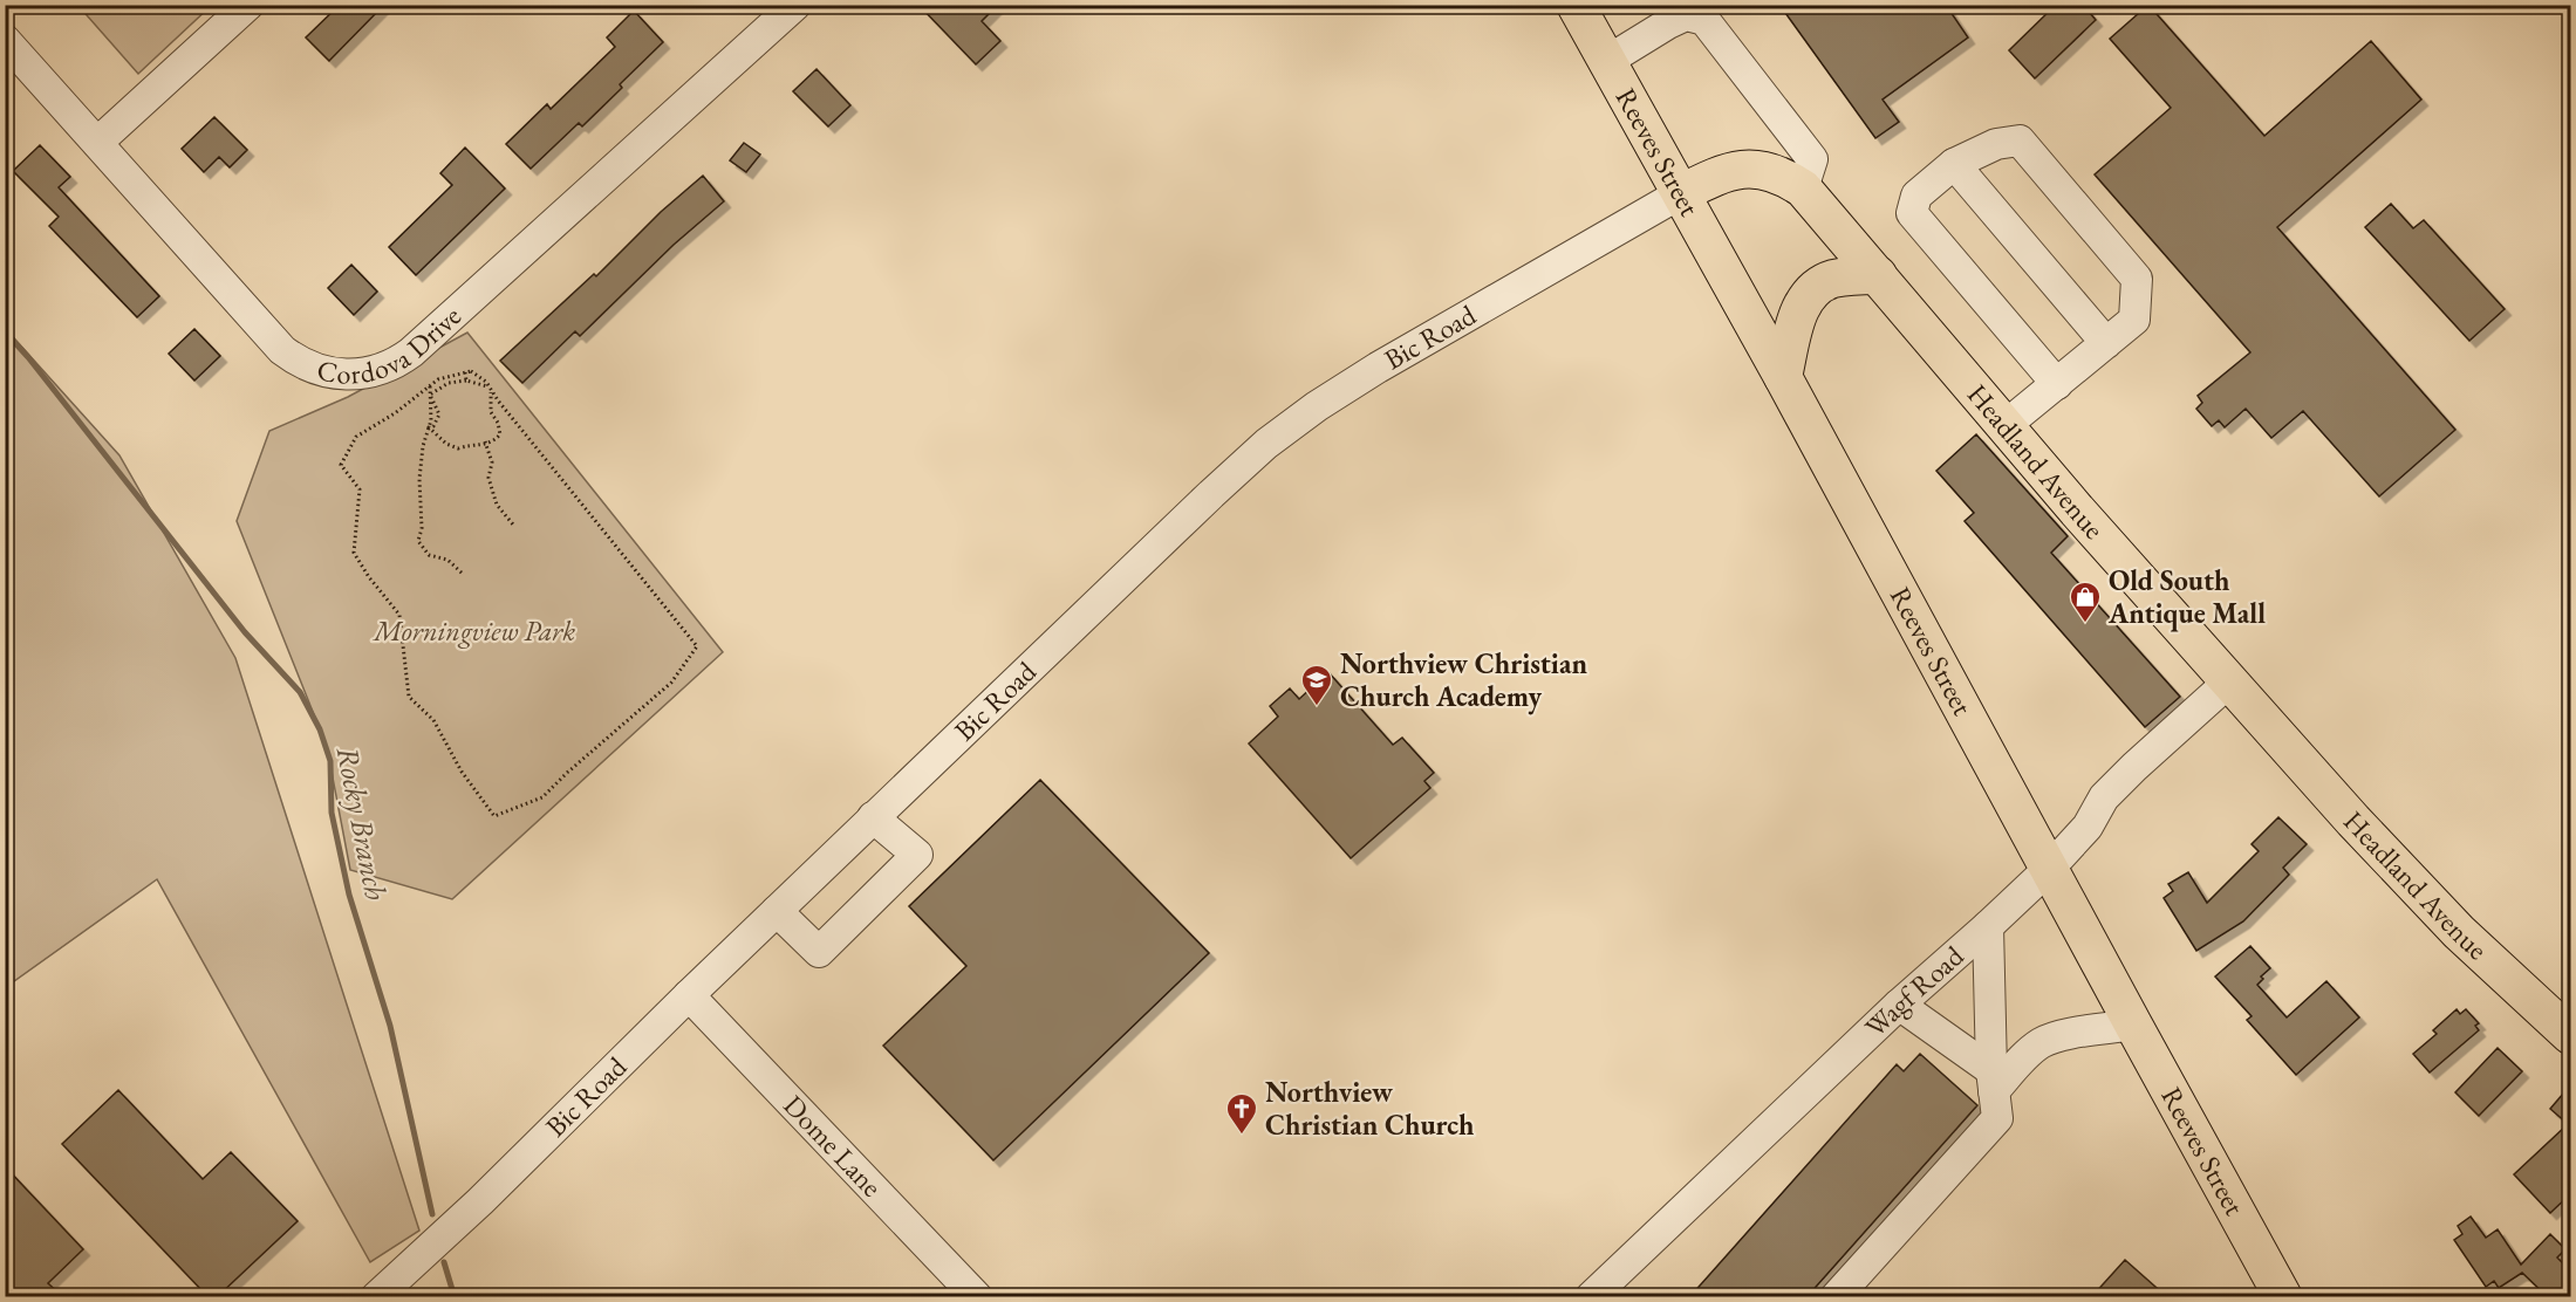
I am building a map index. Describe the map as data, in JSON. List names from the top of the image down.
{
  "streets": {
    "main road": ["Reeves Street", "Headland Avenue"],
    "street": [
      "Cordova Drive",
      "Bic Road",
      "Wagf Road",
      "Dome Lane"
    ]
  },
  "crossings": [
    ["Reeves Street", "Bic Road"],
    ["Reeves Street", "Headland Avenue"],
    ["Reeves Street", "Wagf Road"],
    ["Bic Road", "Headland Avenue"],
    ["Bic Road", "Dome Lane"],
    ["Headland Avenue", "Wagf Road"]
  ],
  "water": ["Rocky Branch"],
  "parks": ["Morningview Park"],
  "places": {
    "shop": ["Old South Antique Mall"],
    "school or university": ["Northview Christian Church Academy"],
    "church": ["Northview Christian Church"]
  }
}
